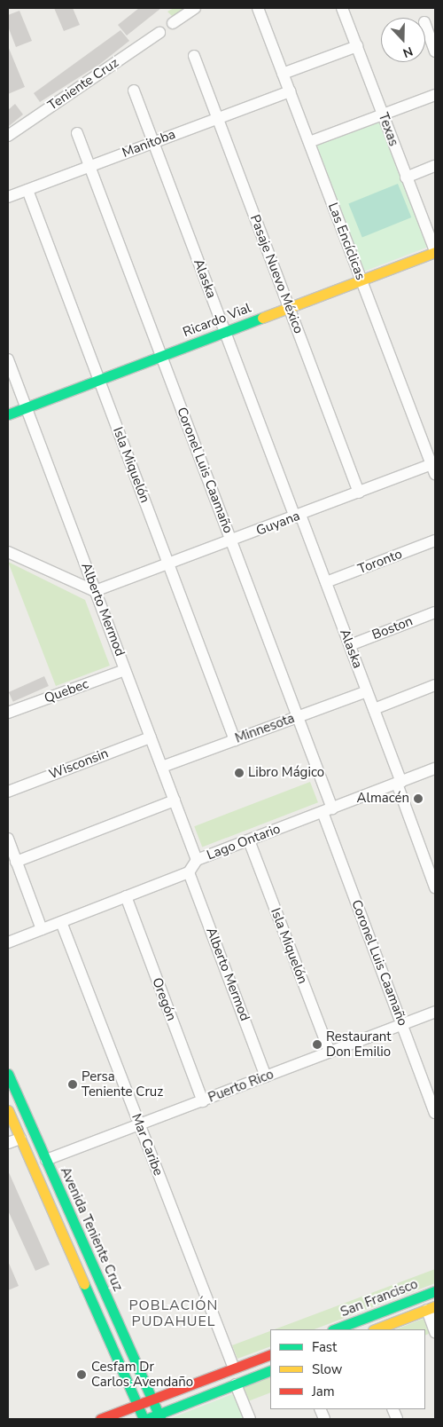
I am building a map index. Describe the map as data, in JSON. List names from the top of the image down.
{
  "streets": {
    "main road": ["Ricardo Vial", "Avenida Teniente Cruz", "San Francisco"],
    "street": [
      "Teniente Cruz",
      "Texas",
      "Manitoba",
      "Las Encíclicas",
      "Pasaje Nuevo México",
      "Alaska",
      "Isla Miquelón",
      "Coronel Luis Caamaño",
      "Guyana",
      "Toronto",
      "Alberto Mermod",
      "Boston",
      "Quebec",
      "Minnesota",
      "Wisconsin",
      "Lago Ontario",
      "Oregón",
      "Puerto Rico",
      "Mar Caribe"
    ]
  },
  "crossings": [
    ["Texas", "Ricardo Vial"],
    ["Manitoba", "Las Encíclicas"],
    ["Manitoba", "Pasaje Nuevo México"],
    ["Manitoba", "Alaska"],
    ["Manitoba", "Isla Miquelón"],
    ["Manitoba", "Coronel Luis Caamaño"],
    ["Las Encíclicas", "Ricardo Vial"],
    ["Las Encíclicas", "Guyana"],
    ["Pasaje Nuevo México", "Ricardo Vial"],
    ["Pasaje Nuevo México", "Guyana"],
    ["Alaska", "Ricardo Vial"],
    ["Alaska", "Guyana"],
    ["Alaska", "Toronto"],
    ["Alaska", "Boston"],
    ["Alaska", "Minnesota"],
    ["Alaska", "Lago Ontario"],
    ["Ricardo Vial", "Isla Miquelón"],
    ["Ricardo Vial", "Coronel Luis Caamaño"],
    ["Ricardo Vial", "Alberto Mermod"],
    ["Isla Miquelón", "Guyana"],
    ["Isla Miquelón", "Minnesota"],
    ["Isla Miquelón", "Lago Ontario"],
    ["Isla Miquelón", "Puerto Rico"],
    ["Coronel Luis Caamaño", "Guyana"],
    ["Coronel Luis Caamaño", "Minnesota"],
    ["Coronel Luis Caamaño", "Lago Ontario"],
    ["Coronel Luis Caamaño", "Puerto Rico"],
    ["Guyana", "Alberto Mermod"],
    ["Alberto Mermod", "Quebec"],
    ["Alberto Mermod", "Minnesota"],
    ["Alberto Mermod", "Wisconsin"],
    ["Alberto Mermod", "Lago Ontario"],
    ["Alberto Mermod", "Puerto Rico"],
    ["Oregón", "Puerto Rico"],
    ["Puerto Rico", "Mar Caribe"],
    ["Puerto Rico", "Avenida Teniente Cruz"]
  ],
  "districts": ["POBLACIÓN PUDAHUEL"],
  "places": [
    "Libro Mágico",
    "Almacén",
    "Restaurant Don Emilio",
    "Persa Teniente Cruz",
    "Cesfam Dr Carlos Avendaño"
  ],
  "legend": ["Fast", "Slow", "Jam"],
  "north": "bottom"
}
